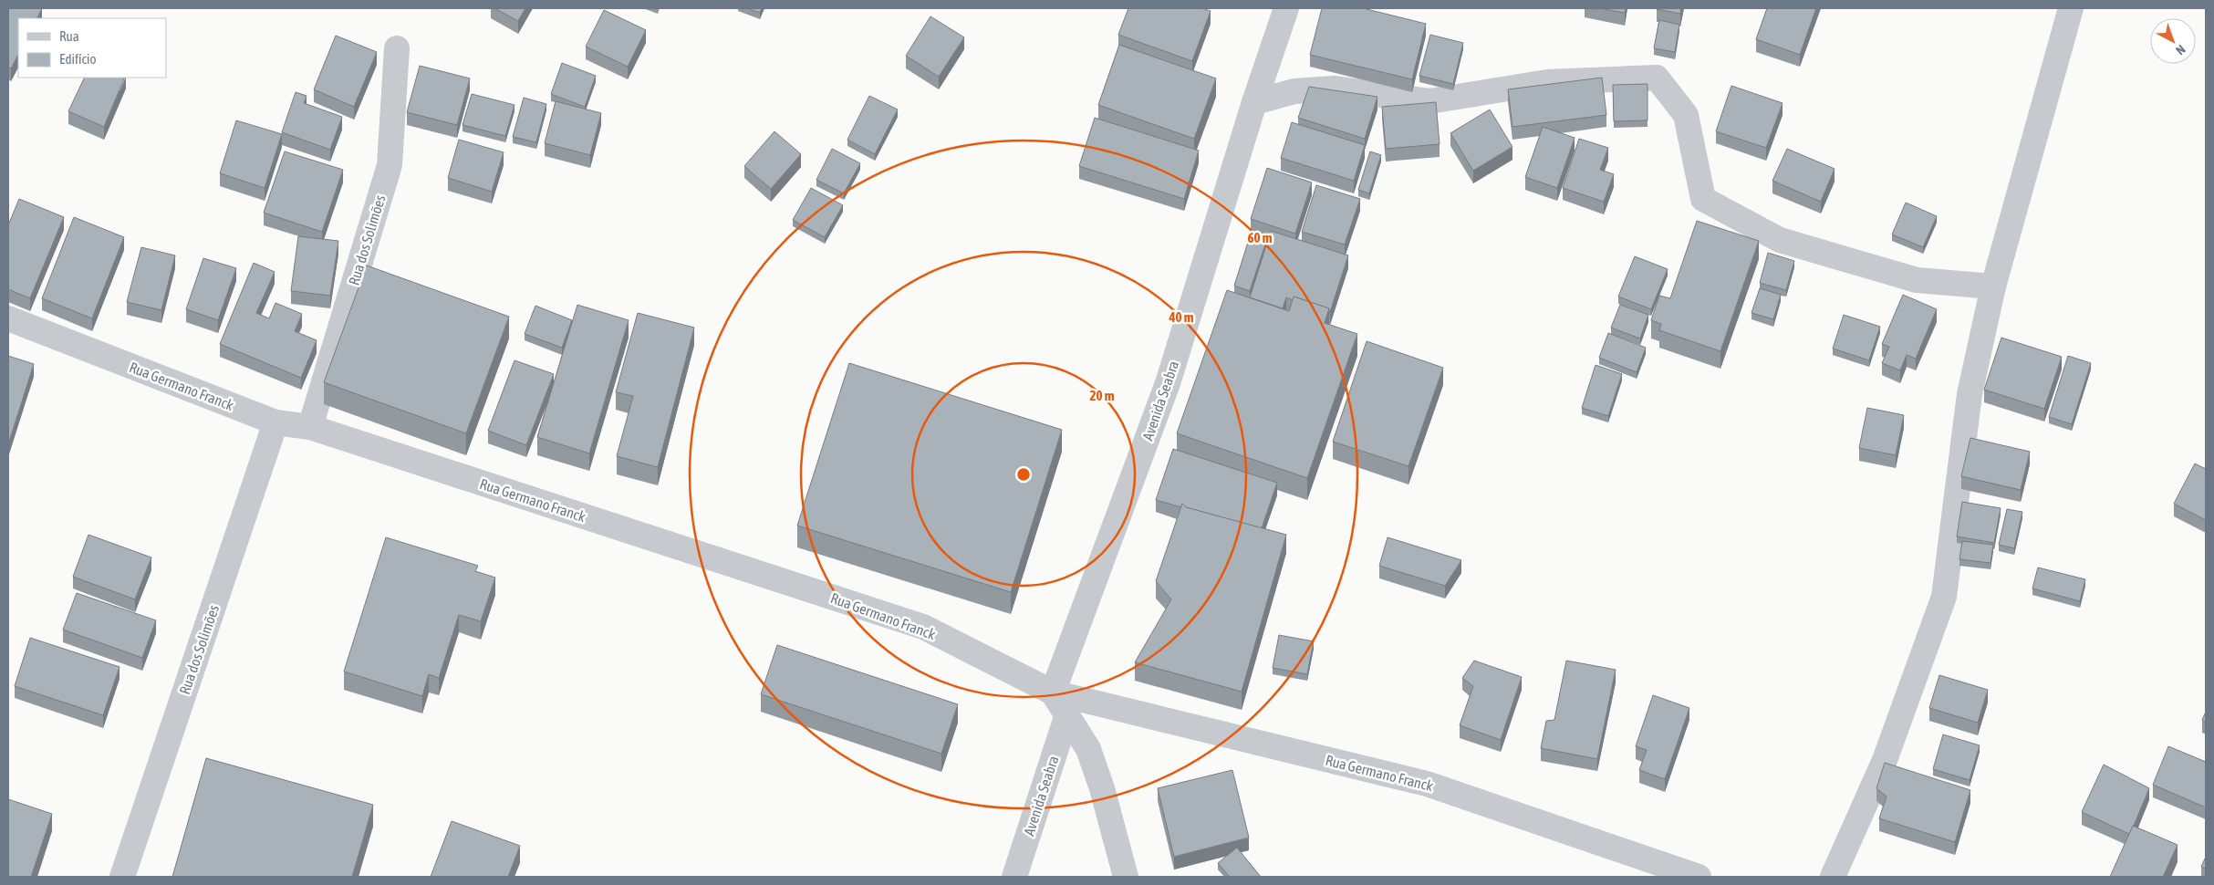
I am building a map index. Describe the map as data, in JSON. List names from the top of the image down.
{
  "streets": {
    "street": ["Rua dos Solimões", "Rua Germano Franck", "Avenida Seabra"]
  },
  "crossings": [
    ["Rua dos Solimões", "Rua Germano Franck"],
    ["Rua Germano Franck", "Avenida Seabra"]
  ],
  "legend": ["Rua", "Edifício"],
  "north": "bottom right",
  "rings": ["60 m", "40 m", "20 m"]
}
